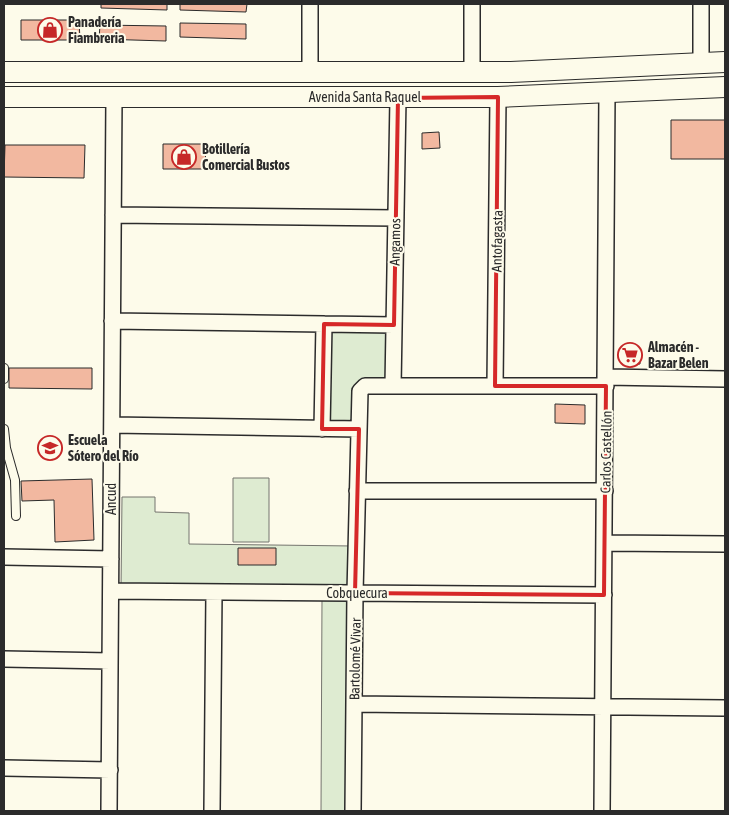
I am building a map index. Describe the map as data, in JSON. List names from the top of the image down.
{
  "streets": {
    "main road": ["Avenida Santa Raquel"],
    "street": [
      "Antofagasta",
      "Angamos",
      "Carlos Castellón",
      "Ancud",
      "Cobquecura",
      "Bartolomé Vivar"
    ]
  },
  "crossings": [
    ["Avenida Santa Raquel", "Antofagasta"],
    ["Avenida Santa Raquel", "Angamos"],
    ["Avenida Santa Raquel", "Carlos Castellón"],
    ["Avenida Santa Raquel", "Ancud"],
    ["Angamos", "Bartolomé Vivar"],
    ["Carlos Castellón", "Cobquecura"],
    ["Ancud", "Cobquecura"],
    ["Cobquecura", "Bartolomé Vivar"]
  ],
  "places": {
    "shop": ["Panadería Fiambreria", "Botillería Comercial Bustos"],
    "supermarket": ["Almacén - Bazar Belen"],
    "school or university": ["Escuela Sótero del Río"]
  }
}
